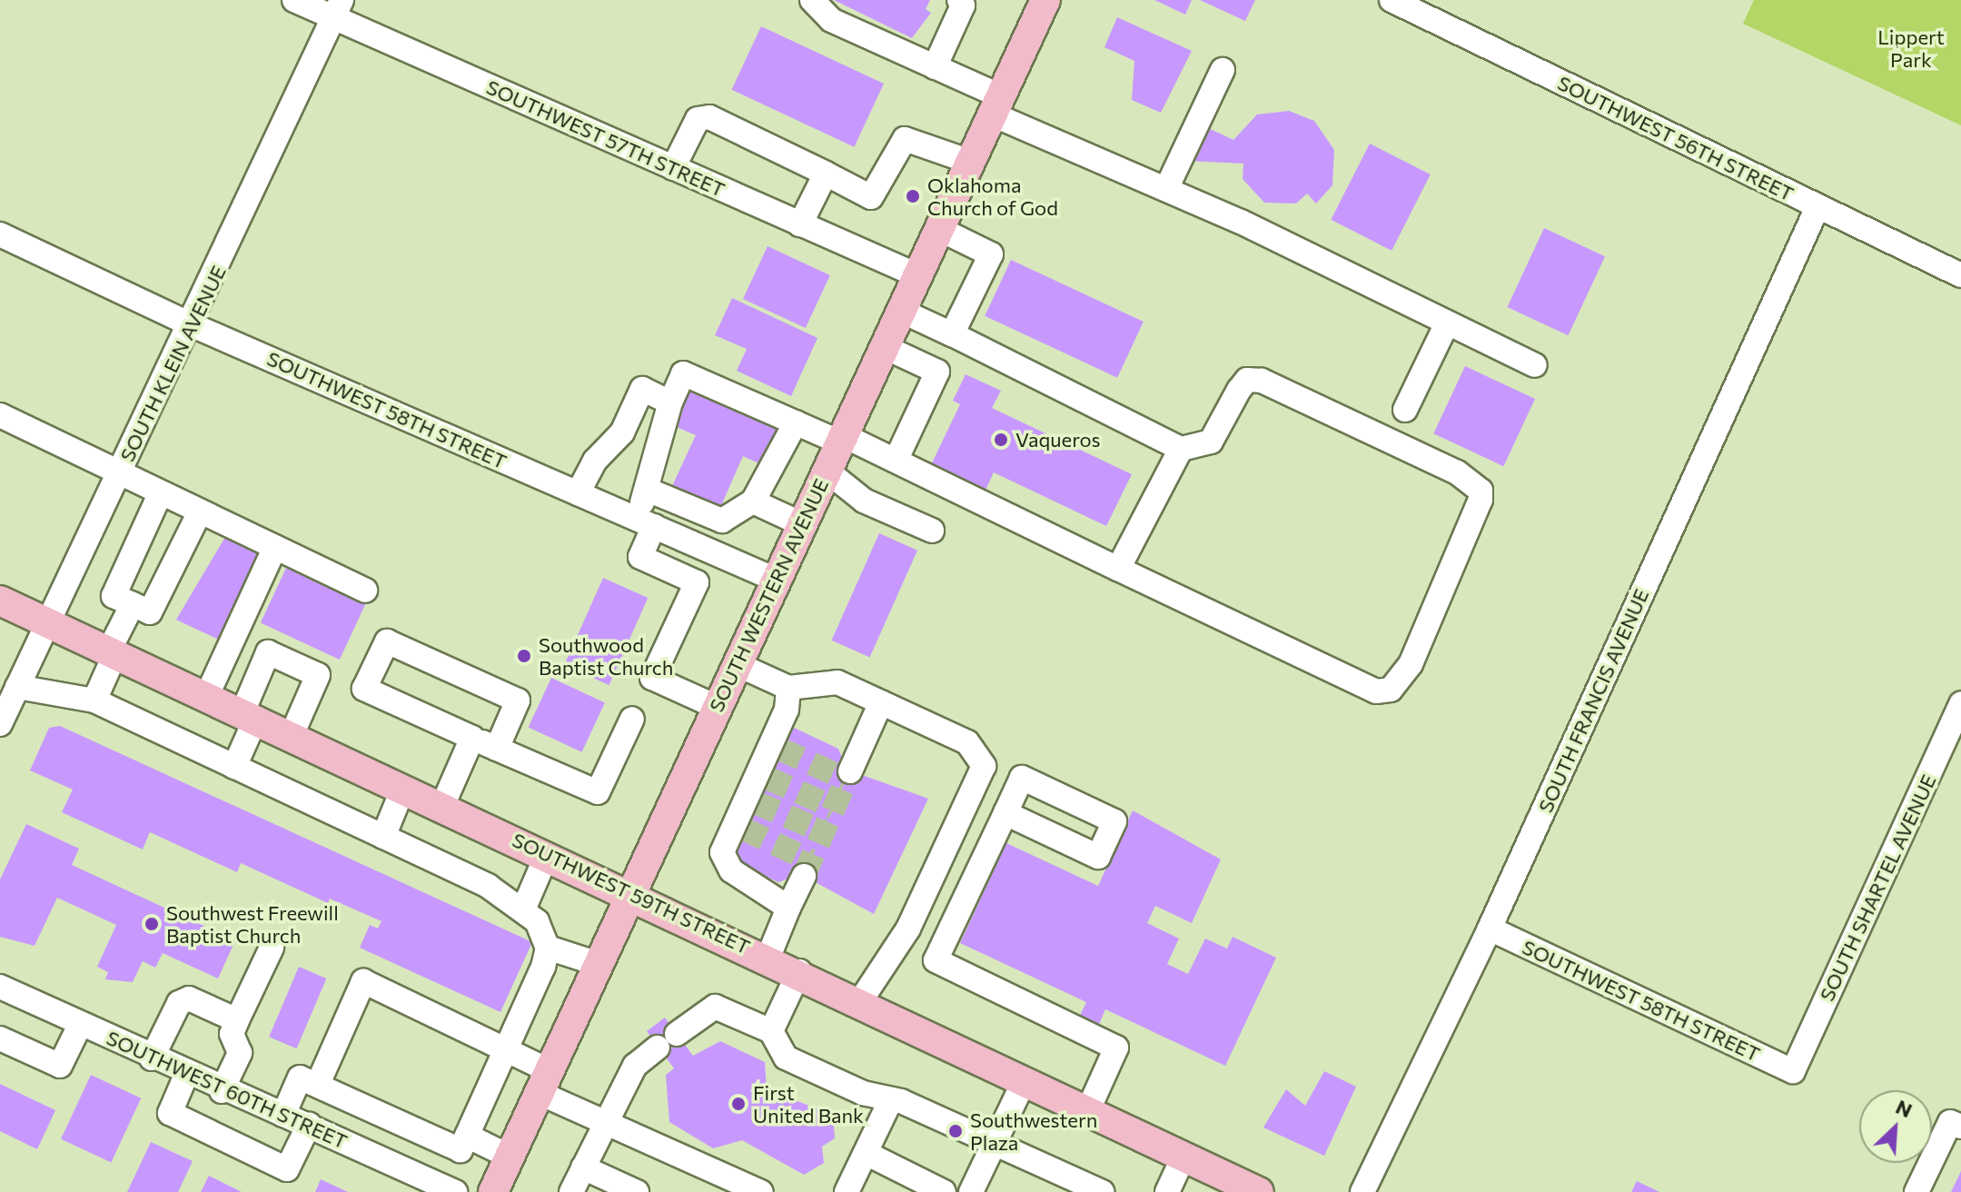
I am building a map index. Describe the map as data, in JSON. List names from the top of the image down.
{
  "streets": {
    "main road": ["SOUTH WESTERN AVENUE", "SOUTHWEST 59TH STREET"],
    "street": [
      "SOUTHWEST 57TH STREET",
      "SOUTHWEST 56TH STREET",
      "SOUTH KLEIN AVENUE",
      "SOUTHWEST 58TH STREET",
      "SOUTH FRANCIS AVENUE",
      "SOUTH SHARTEL AVENUE",
      "SOUTHWEST 60TH STREET"
    ]
  },
  "crossings": [
    ["SOUTHWEST 57TH STREET", "SOUTH KLEIN AVENUE"],
    ["SOUTHWEST 57TH STREET", "SOUTH WESTERN AVENUE"],
    ["SOUTHWEST 56TH STREET", "SOUTH FRANCIS AVENUE"],
    ["SOUTH KLEIN AVENUE", "SOUTHWEST 58TH STREET"],
    ["SOUTH KLEIN AVENUE", "SOUTHWEST 59TH STREET"],
    ["SOUTHWEST 58TH STREET", "SOUTH WESTERN AVENUE"],
    ["SOUTHWEST 58TH STREET", "SOUTH FRANCIS AVENUE"],
    ["SOUTHWEST 58TH STREET", "SOUTH SHARTEL AVENUE"],
    ["SOUTH WESTERN AVENUE", "SOUTHWEST 59TH STREET"]
  ],
  "parks": ["Lippert Park"],
  "places": [
    "Oklahoma Church of God",
    "Vaqueros",
    "Southwood Baptist Church",
    "Southwest Freewill Baptist Church",
    "First United Bank",
    "Southwestern Plaza"
  ],
  "north": "top right"
}
